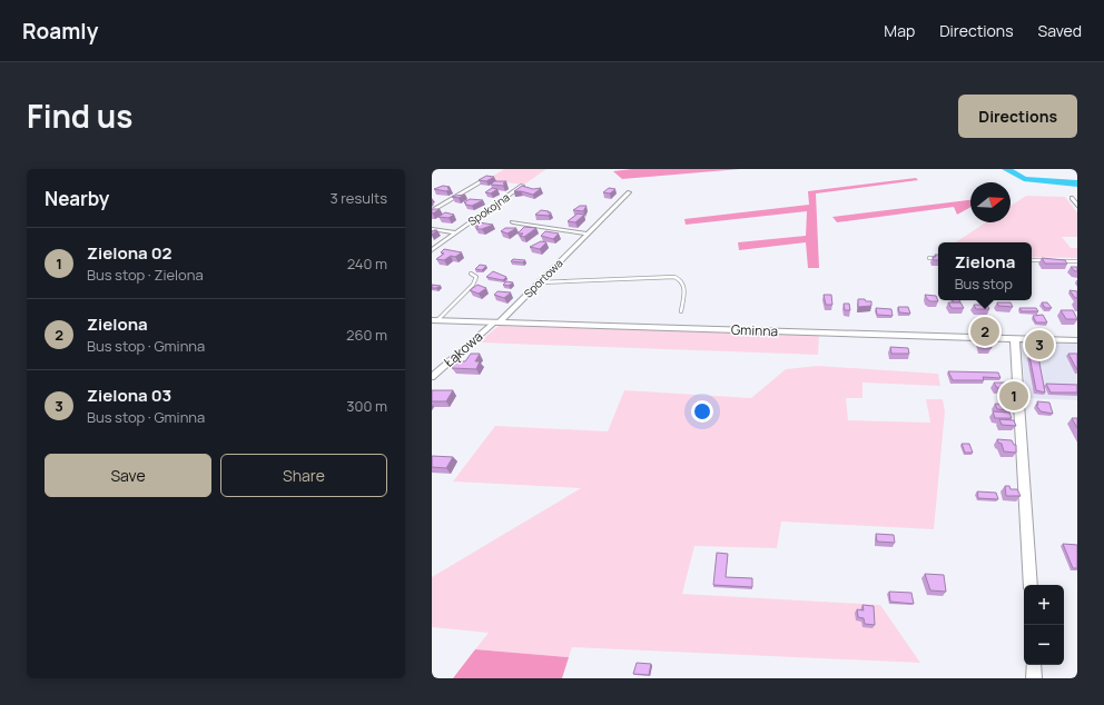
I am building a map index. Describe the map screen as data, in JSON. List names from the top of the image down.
{
  "streets": {
    "main road": ["Gminna"],
    "street": ["Spokojna", "Sportowa", "Łąkowa"]
  },
  "crossings": [
    ["Sportowa", "Gminna"],
    ["Sportowa", "Łąkowa"],
    ["Gminna", "Łąkowa"]
  ],
  "north": "right",
  "page": {
    "header": "Roamly",
    "nav": ["Map", "Directions", "Saved"],
    "title": "Find us",
    "buttons": [
      "Directions",
      ["Save", "Share"]
    ],
    "heading": ["Nearby", "3 results"],
    "list": [
      {
        "mark": "1",
        "name": "Zielona 02",
        "note": "Bus stop · Zielona",
        "value": "240 m"
      },
      {
        "mark": "2",
        "name": "Zielona",
        "note": "Bus stop · Gminna",
        "value": "260 m"
      },
      {
        "mark": "3",
        "name": "Zielona 03",
        "note": "Bus stop · Gminna",
        "value": "300 m"
      }
    ],
    "popup": ["Zielona", "Bus stop"],
    "pins": ["2", "3", "1"],
    "map_buttons": ["+", "−"]
  }
}
